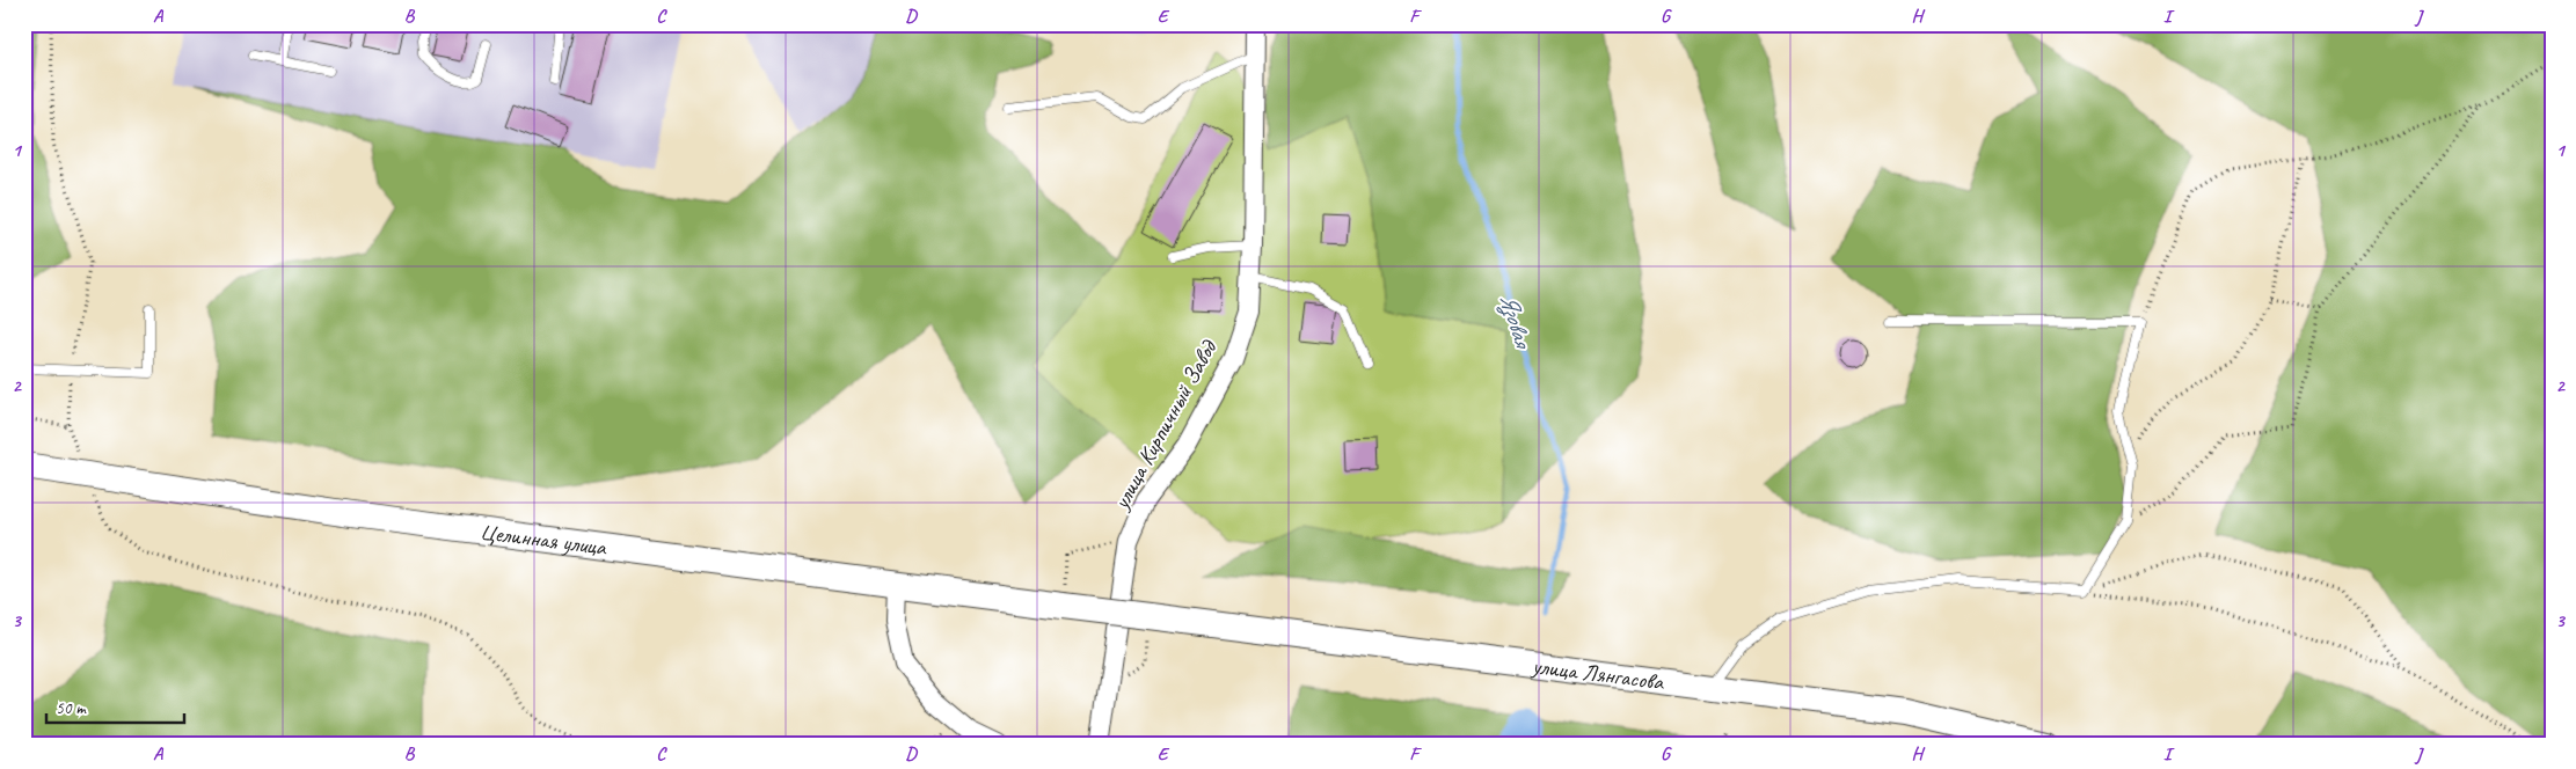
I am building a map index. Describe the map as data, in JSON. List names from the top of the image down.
{
  "streets": {
    "main road": ["Целинная улица", "улица Лянгасова"],
    "street": ["улица Кирпичный Завод"]
  },
  "crossings": [
    ["Целинная улица", "улица Лянгасова"]
  ],
  "water": ["Язовая"],
  "scale_bar": "50 m",
  "grid": {
    "columns": [
      "A",
      "B",
      "C",
      "D",
      "E",
      "F",
      "G",
      "H",
      "I",
      "J"
    ],
    "rows": ["1", "2", "3"]
  }
}
